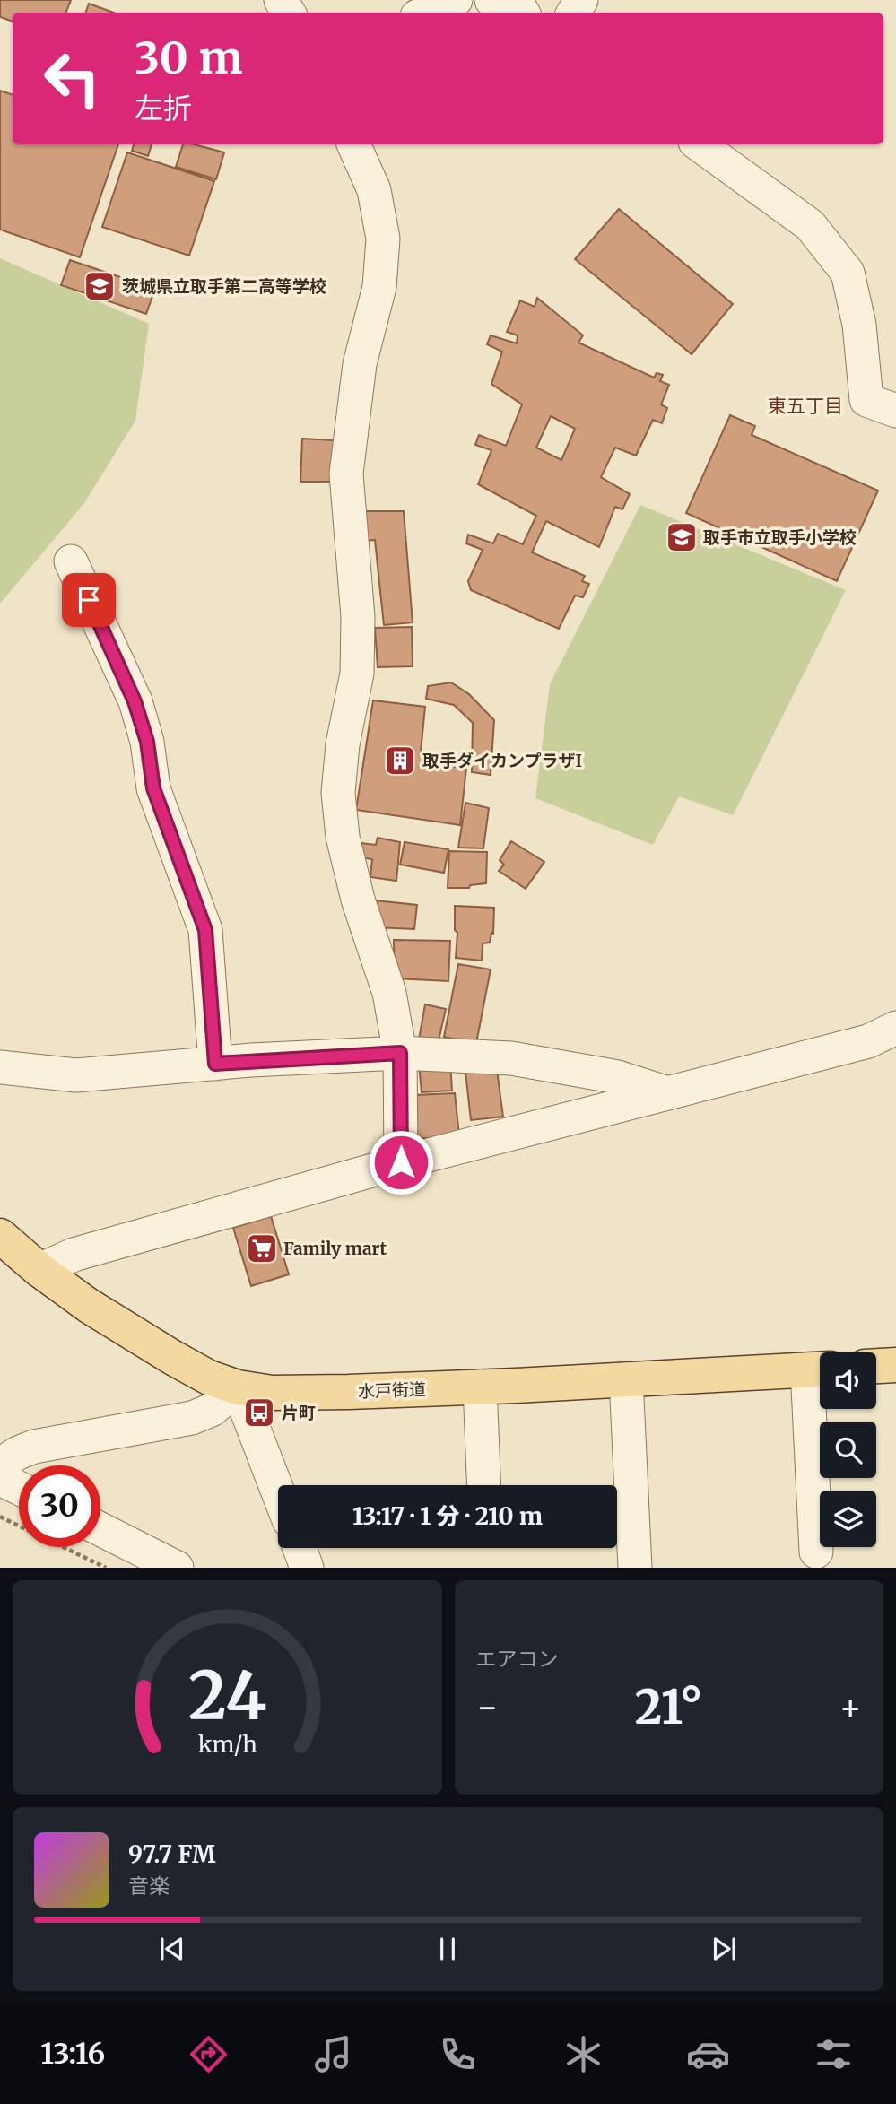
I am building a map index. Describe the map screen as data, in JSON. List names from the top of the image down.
{
  "streets": {
    "main road": ["水戸街道"]
  },
  "districts": ["東五丁目"],
  "places": {
    "school or university": ["茨城県立取手第二高等学校", "取手市立取手小学校"],
    "building": ["取手ダイカンプラザI"],
    "supermarket": ["Family mart"],
    "bus stop": ["片町"]
  },
  "page": {
    "turn": ["30 m", "左折"],
    "limit": "30",
    "trip": "13:17 · 1 分 · 210 m",
    "tile": "エアコン",
    "heat": ["−", "21°", "+"],
    "song": ["97.7 FM", "音楽"],
    "tabs": "13:16",
    "gauge": ["24", "km/h"]
  }
}
